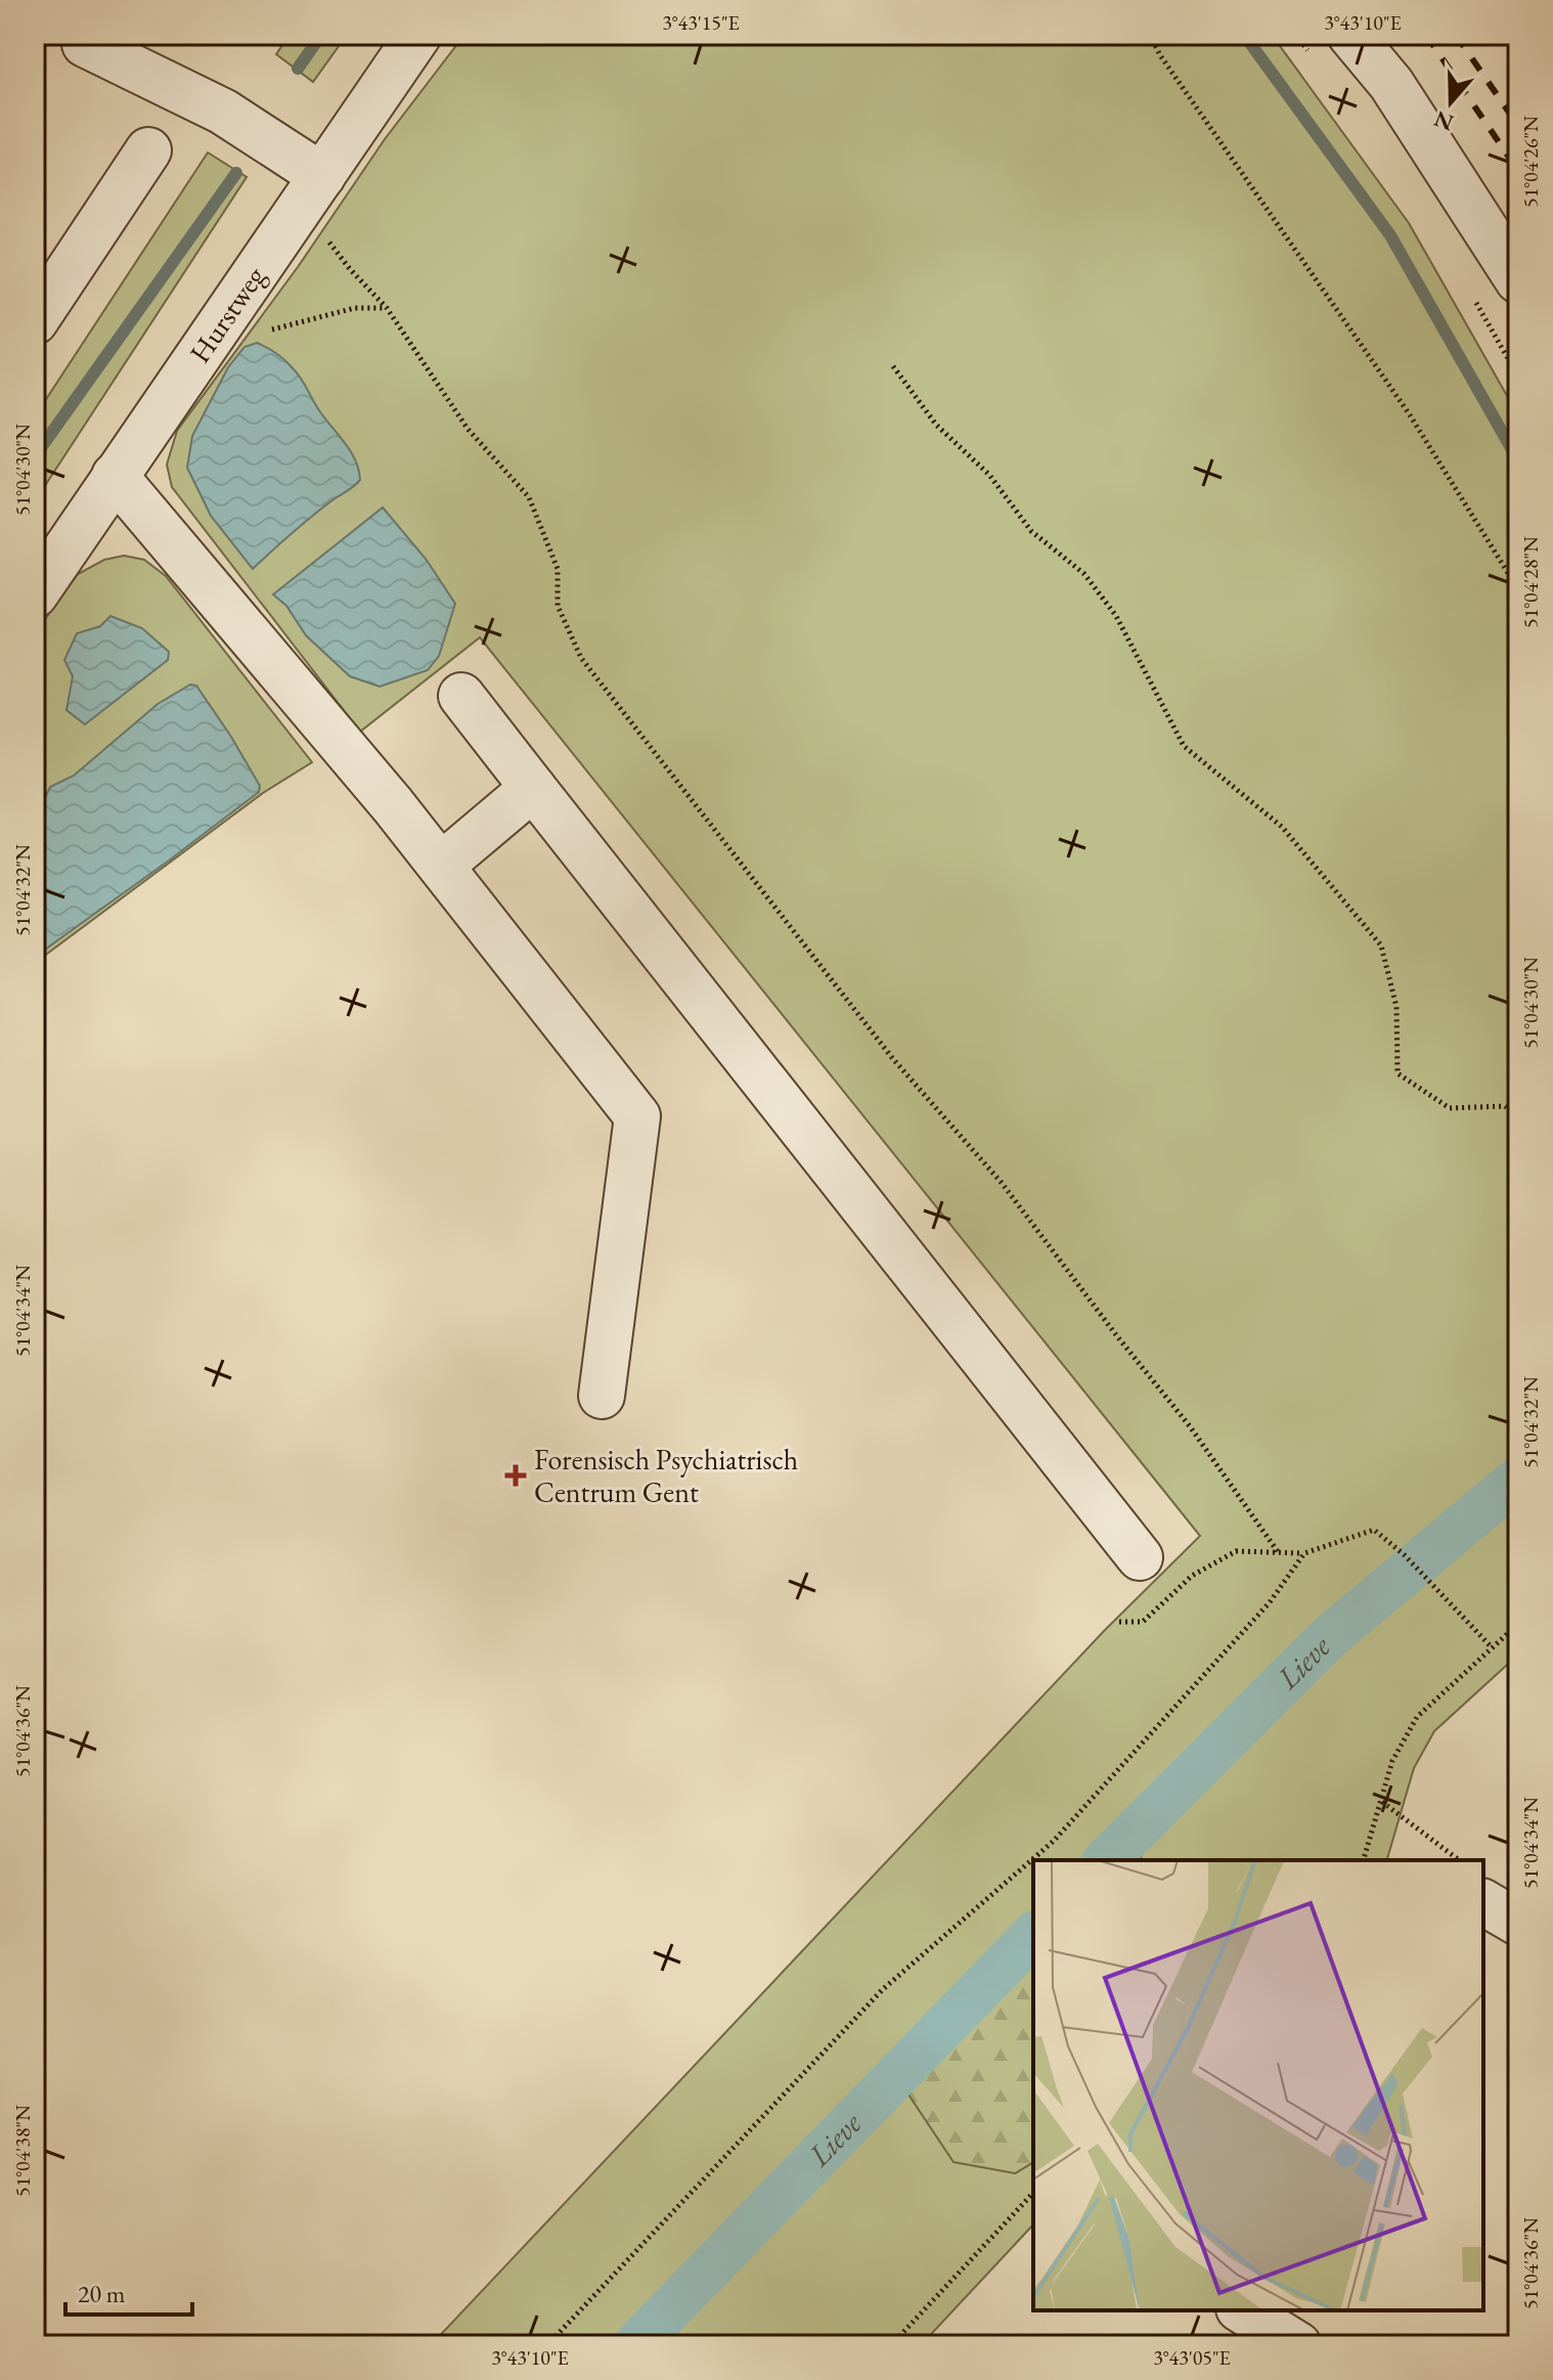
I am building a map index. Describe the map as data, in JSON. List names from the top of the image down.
{
  "streets": {
    "street": ["Hurstweg"]
  },
  "water": ["Lieve"],
  "places": {
    "health": ["Forensisch Psychiatrisch Centrum Gent"]
  },
  "scale_bar": "20 m",
  "north": "bottom",
  "coordinates": [
    "3°43'15\"E",
    "3°43'10\"E",
    "51°04'26\"N",
    "51°04'30\"N",
    "51°04'28\"N",
    "51°04'32\"N",
    "51°04'34\"N",
    "51°04'36\"N",
    "51°04'38\"N",
    "3°43'05\"E"
  ]
}
